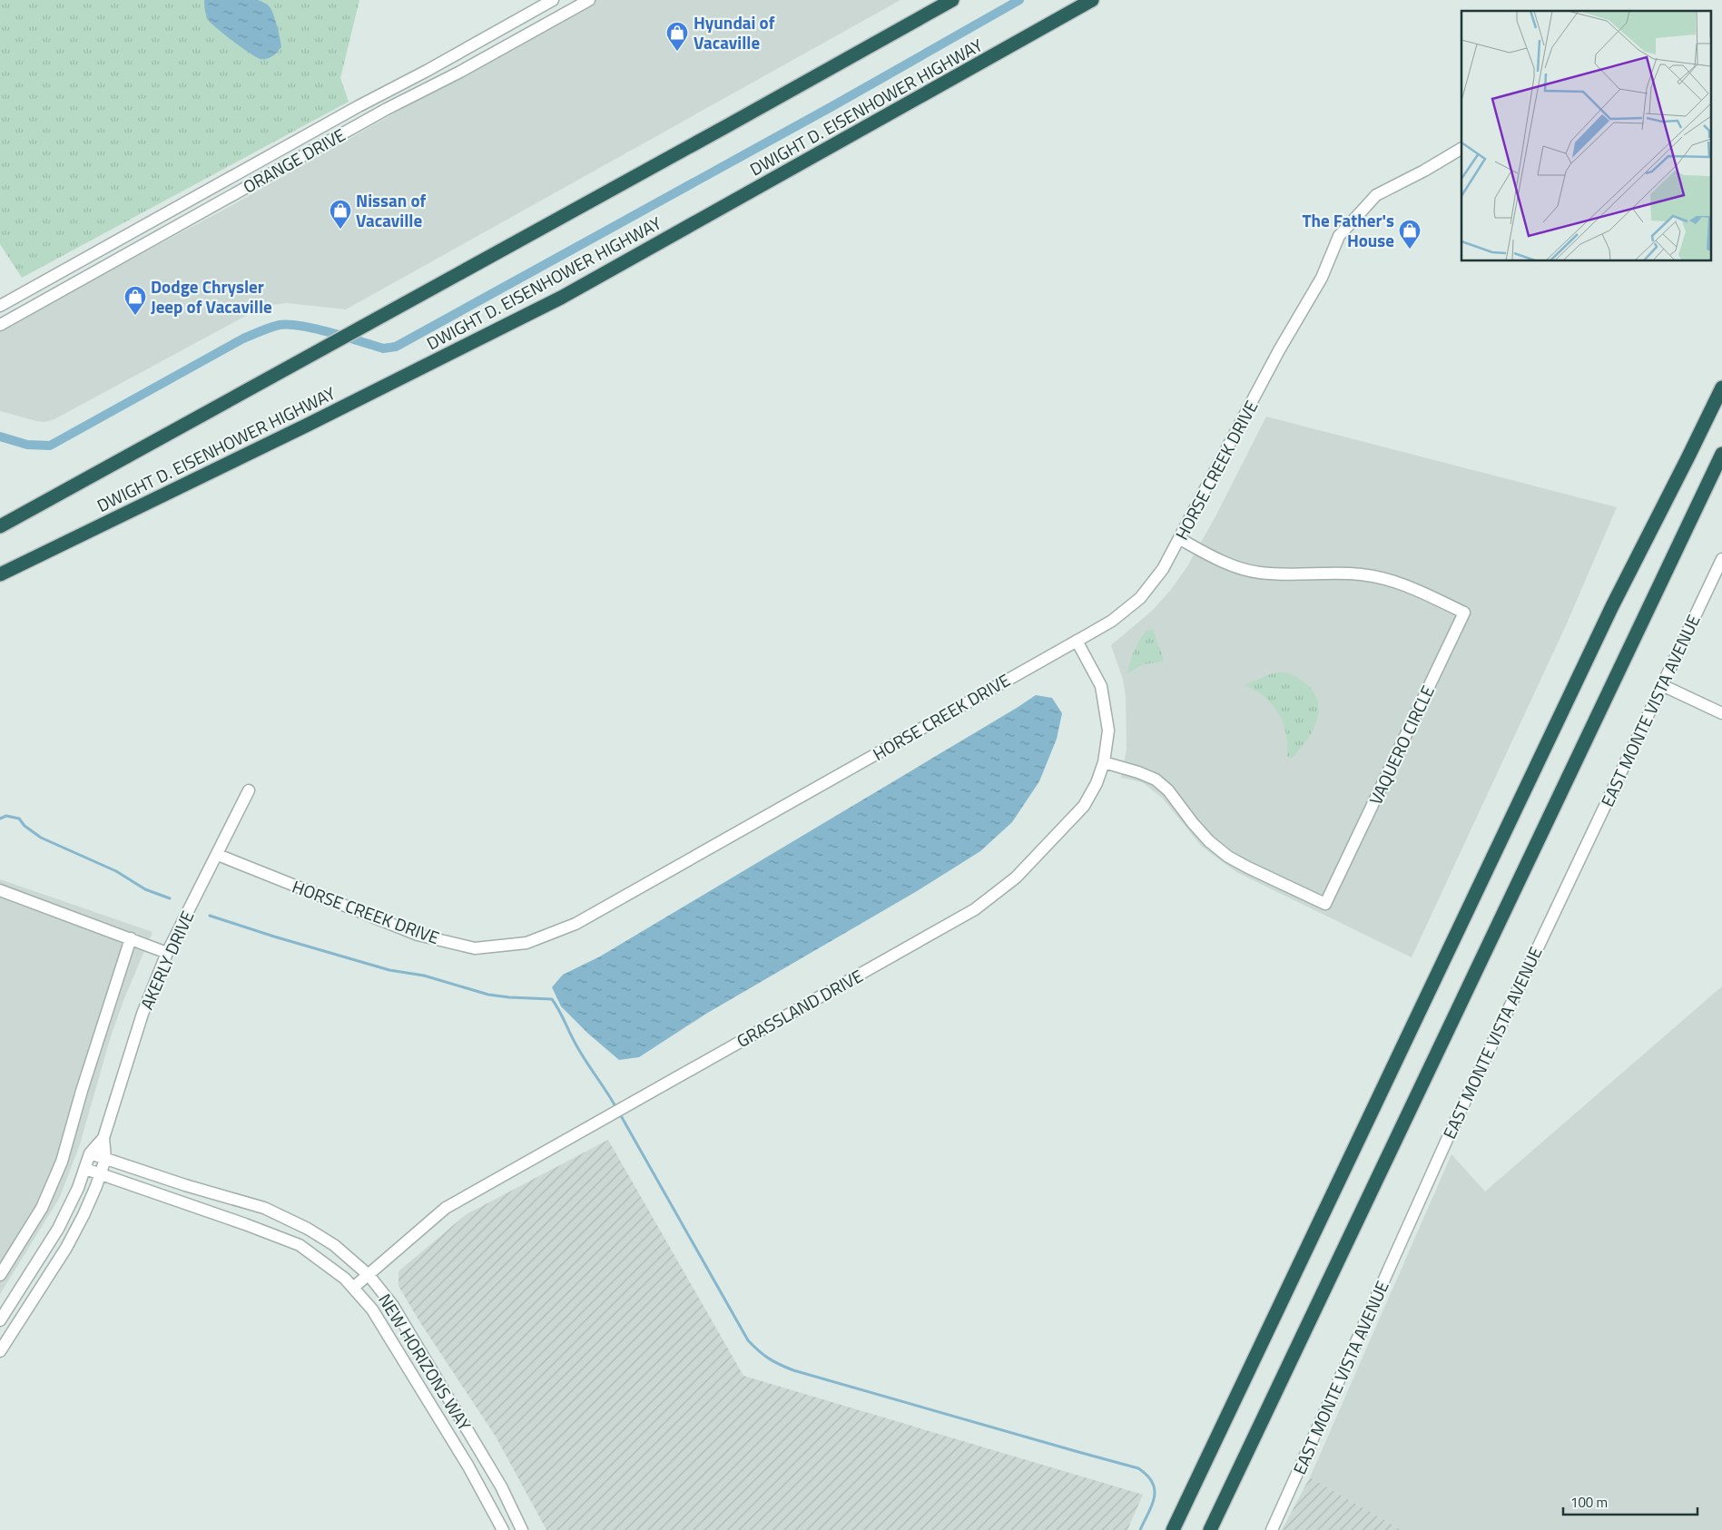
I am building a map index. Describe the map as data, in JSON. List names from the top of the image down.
{
  "streets": {
    "highway": ["DWIGHT D. EISENHOWER HIGHWAY"],
    "street": [
      "ORANGE DRIVE",
      "HORSE CREEK DRIVE",
      "EAST MONTE VISTA AVENUE",
      "VAQUERO CIRCLE",
      "AKERLY DRIVE",
      "GRASSLAND DRIVE",
      "NEW HORIZONS WAY"
    ]
  },
  "crossings": [
    ["HORSE CREEK DRIVE", "VAQUERO CIRCLE"],
    ["HORSE CREEK DRIVE", "AKERLY DRIVE"],
    ["HORSE CREEK DRIVE", "GRASSLAND DRIVE"],
    ["VAQUERO CIRCLE", "GRASSLAND DRIVE"],
    ["AKERLY DRIVE", "NEW HORIZONS WAY"],
    ["GRASSLAND DRIVE", "NEW HORIZONS WAY"]
  ],
  "places": {
    "shop": [
      "Hyundai of Vacaville",
      "Nissan of Vacaville",
      "The Father's House",
      "Dodge Chrysler Jeep of Vacaville"
    ]
  },
  "scale_bar": "100 m"
}
